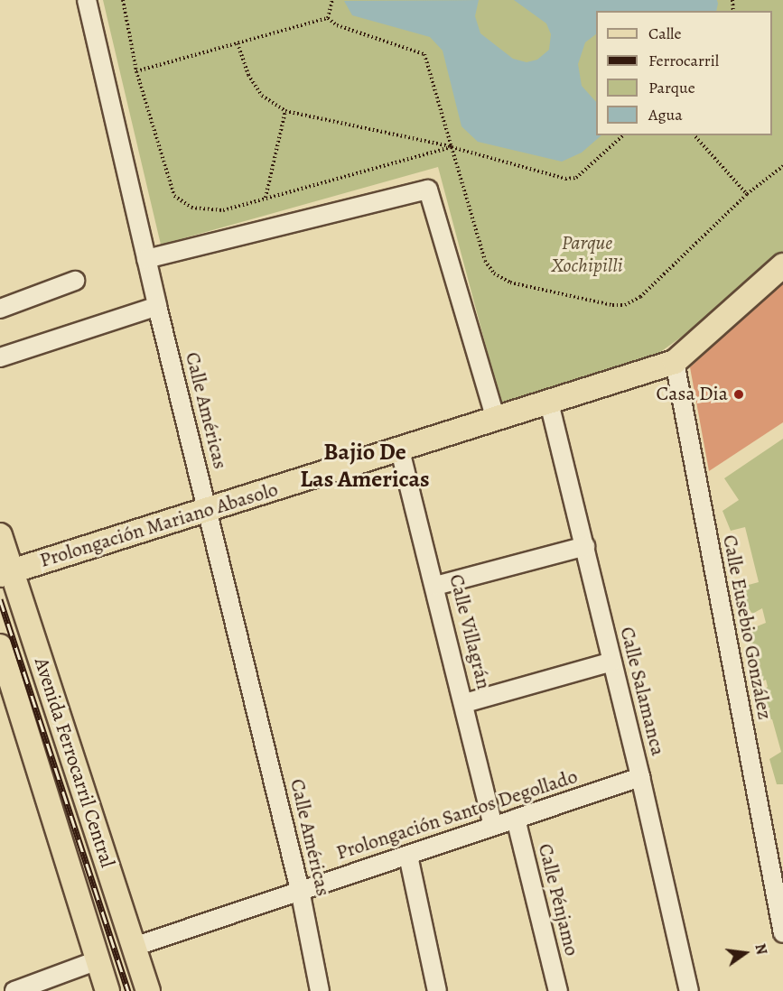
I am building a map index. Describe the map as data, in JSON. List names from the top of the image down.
{
  "streets": {
    "main road": ["Prolongación Mariano Abasolo", "Avenida Ferrocarril Central"],
    "street": [
      "Calle Américas",
      "Calle Eusebio González",
      "Calle Villagrán",
      "Calle Salamanca",
      "Prolongación Santos Degollado",
      "Calle Pénjamo"
    ]
  },
  "crossings": [
    ["Calle Américas", "Prolongación Mariano Abasolo"],
    ["Calle Américas", "Prolongación Santos Degollado"],
    ["Prolongación Mariano Abasolo", "Calle Eusebio González"],
    ["Prolongación Mariano Abasolo", "Calle Villagrán"],
    ["Prolongación Mariano Abasolo", "Calle Salamanca"],
    ["Prolongación Mariano Abasolo", "Avenida Ferrocarril Central"],
    ["Calle Villagrán", "Prolongación Santos Degollado"],
    ["Calle Salamanca", "Prolongación Santos Degollado"],
    ["Avenida Ferrocarril Central", "Prolongación Santos Degollado"],
    ["Prolongación Santos Degollado", "Calle Pénjamo"]
  ],
  "districts": ["Bajio De Las Americas"],
  "parks": ["Parque Xochipilli"],
  "places": ["Casa Dia"],
  "legend": [
    "Calle",
    "Ferrocarril",
    "Parque",
    "Agua"
  ],
  "north": "right"
}
